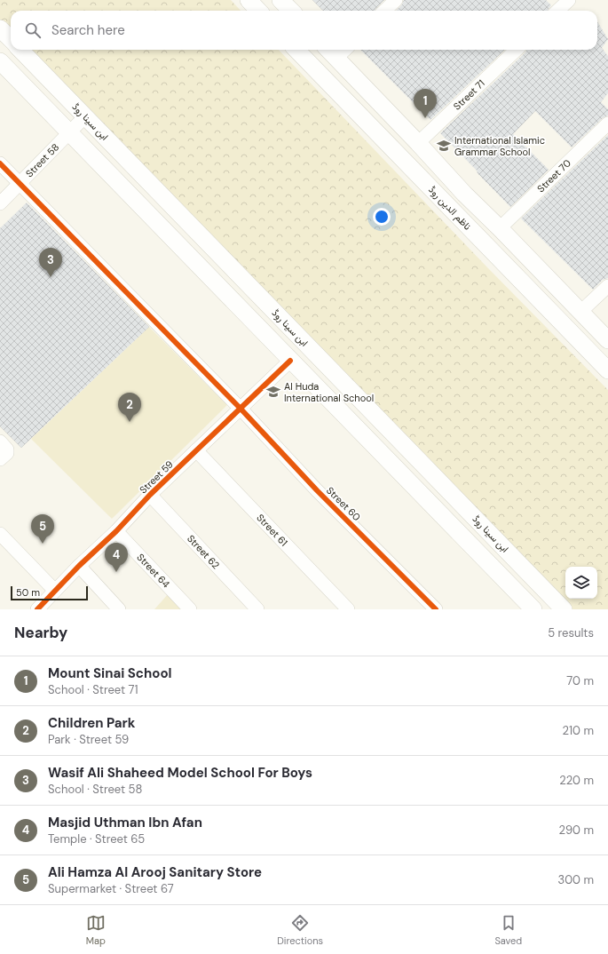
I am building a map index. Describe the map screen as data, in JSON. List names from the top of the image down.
{
  "streets": {
    "main road": ["ابن سینا روڈ", "ناظم الدین روڈ"],
    "street": [
      "Street 71",
      "Street 58",
      "Street 70",
      "Street 59",
      "Street 60",
      "Street 61",
      "Street 62",
      "Street 64"
    ]
  },
  "crossings": [
    ["Street 71", "ناظم الدین روڈ"],
    ["ابن سینا روڈ", "Street 58"],
    ["Street 58", "Street 60"],
    ["Street 70", "ناظم الدین روڈ"],
    ["Street 59", "Street 60"],
    ["Street 59", "Street 61"],
    ["Street 59", "Street 62"],
    ["Street 59", "Street 64"]
  ],
  "places": {
    "school or university": ["International Islamic Grammar School", "Al Huda International School"]
  },
  "scale_bar": "50 m",
  "page": {
    "search": "Search here",
    "pins": [
      "1",
      "3",
      "2",
      "5",
      "4"
    ],
    "scale": "50 m",
    "heading": ["Nearby", "5 results"],
    "list": [
      {
        "mark": "1",
        "name": "Mount Sinai School",
        "note": "School · Street 71",
        "value": "70 m"
      },
      {
        "mark": "2",
        "name": "Children Park",
        "note": "Park · Street 59",
        "value": "210 m"
      },
      {
        "mark": "3",
        "name": "Wasif Ali Shaheed Model School For Boys",
        "note": "School · Street 58",
        "value": "220 m"
      },
      {
        "mark": "4",
        "name": "Masjid Uthman Ibn Afan",
        "note": "Temple · Street 65",
        "value": "290 m"
      },
      {
        "mark": "5",
        "name": "Ali Hamza Al Arooj Sanitary Store",
        "note": "Supermarket · Street 67",
        "value": "300 m"
      }
    ],
    "nav": ["Map", "Directions", "Saved"]
  }
}
